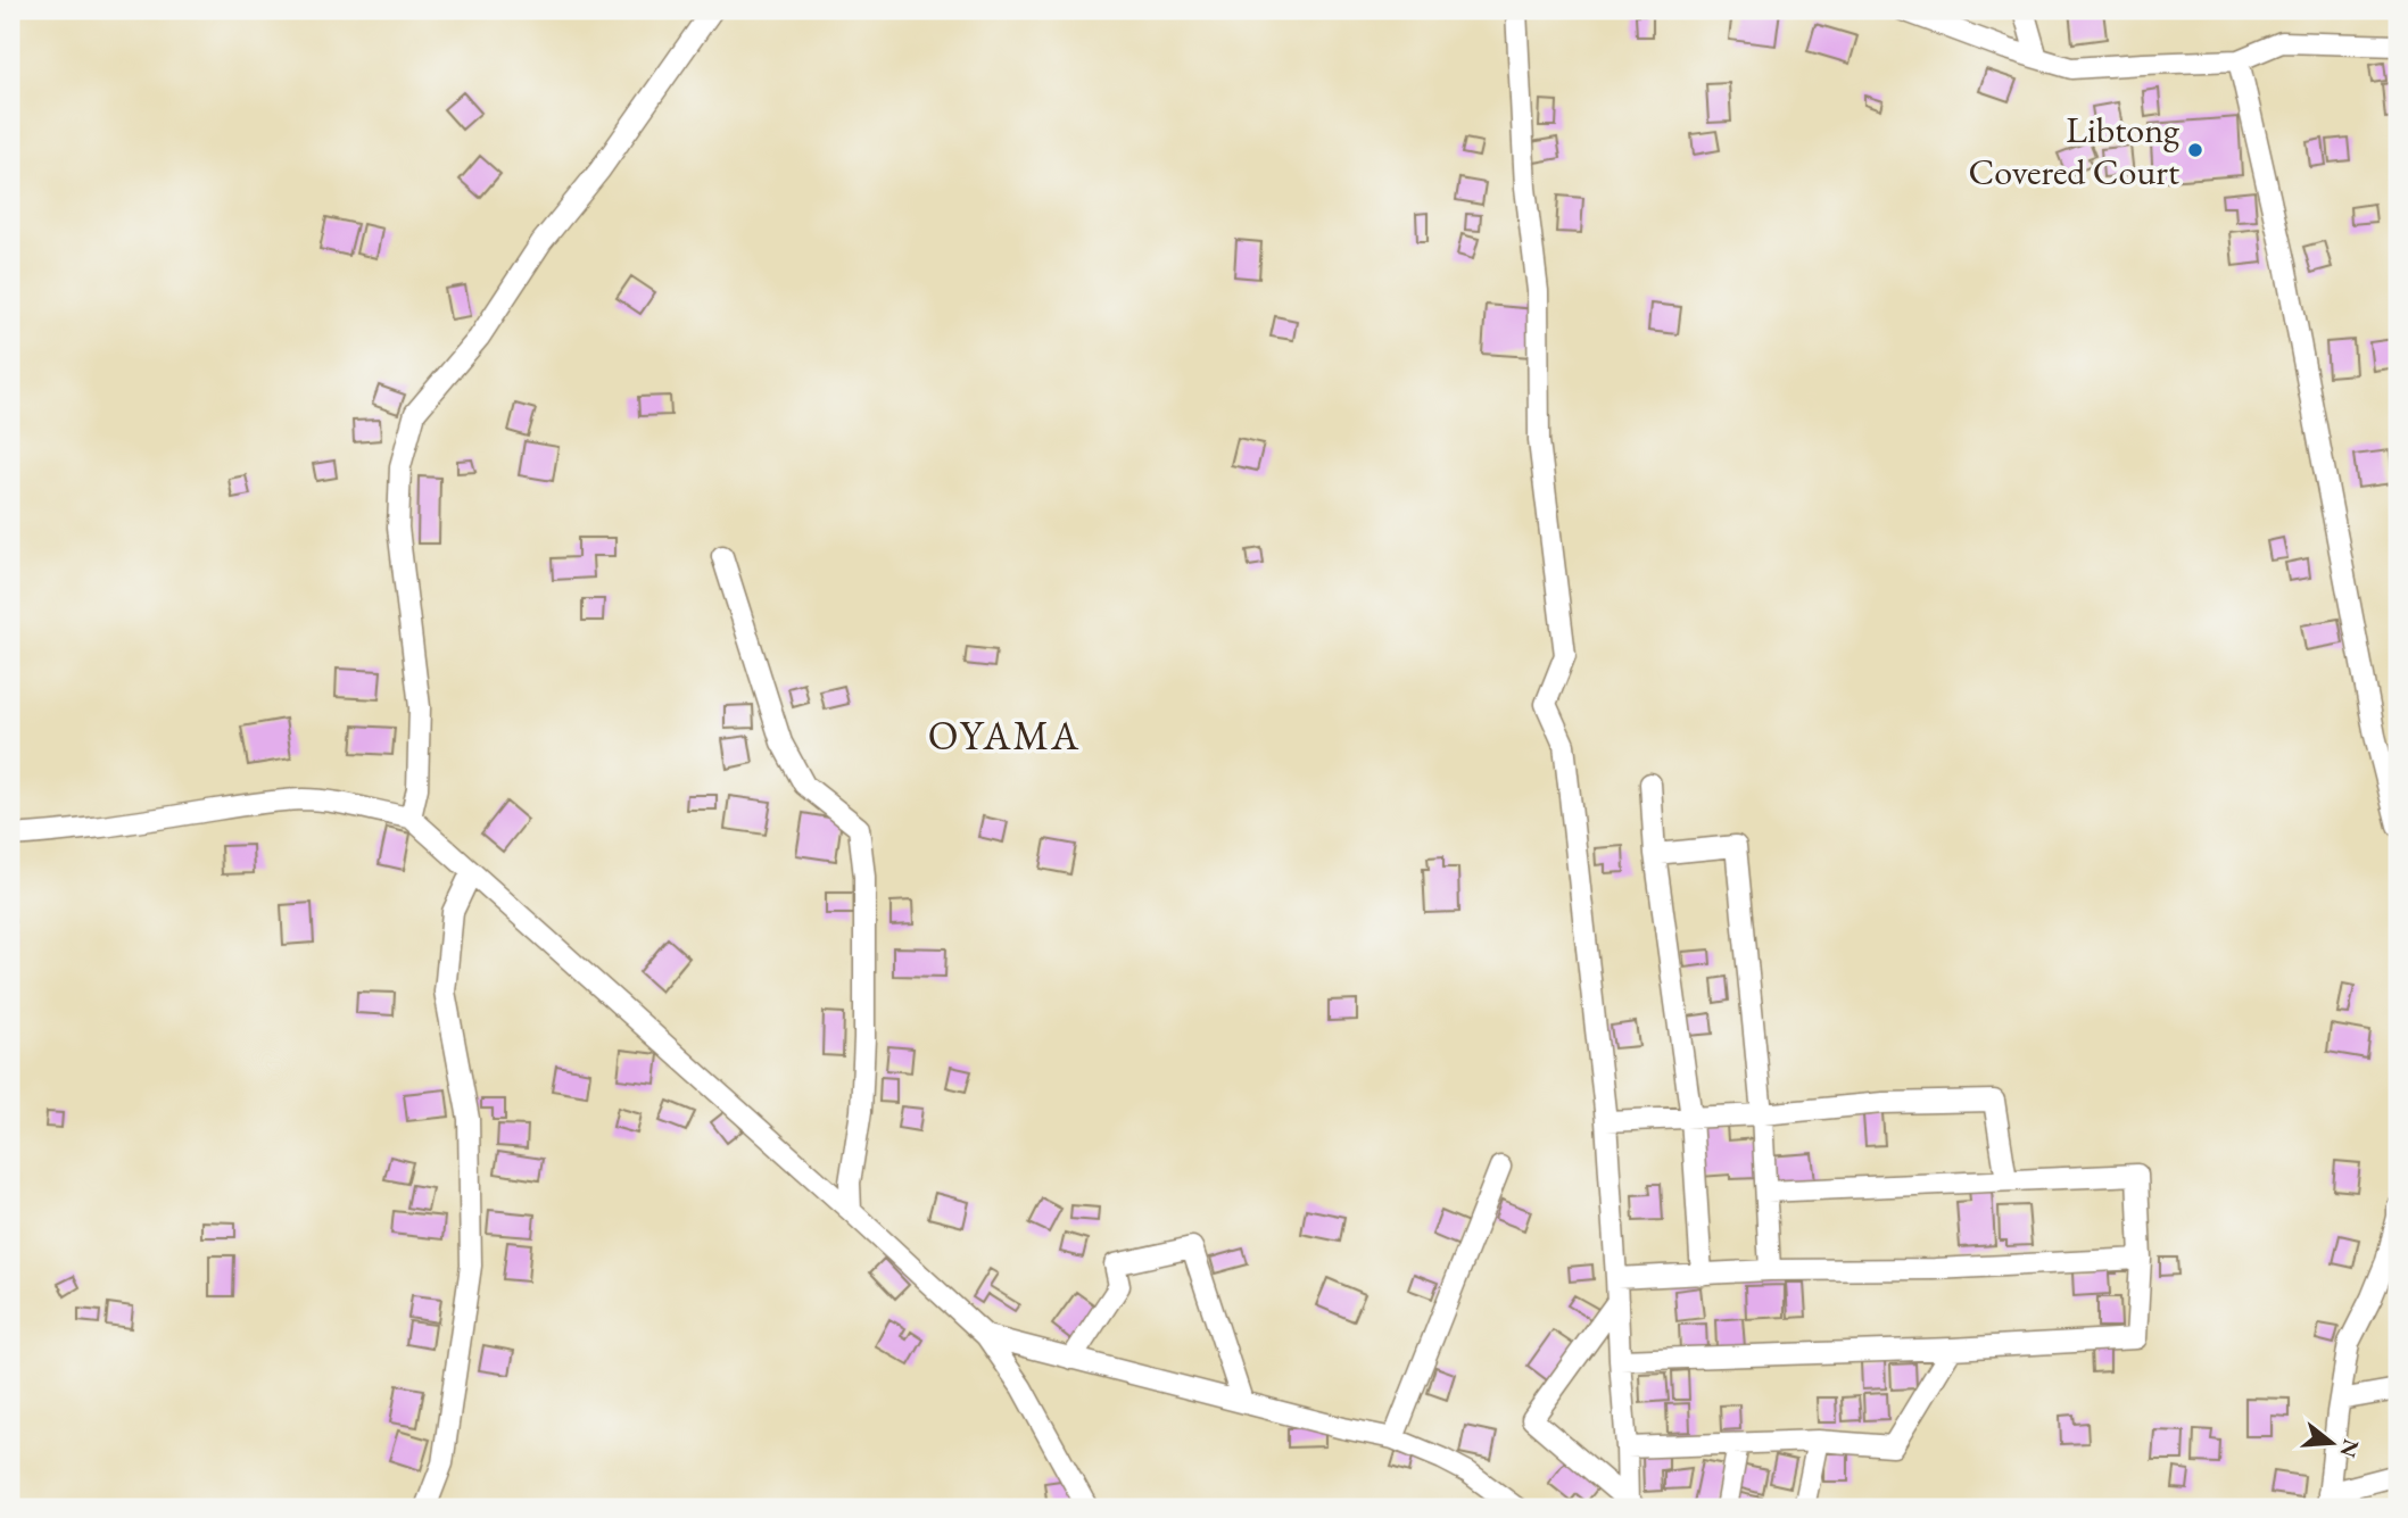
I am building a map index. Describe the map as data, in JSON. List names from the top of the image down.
{
  "districts": ["OYAMA"],
  "places": ["Libtong Covered Court"],
  "north": "right"
}
